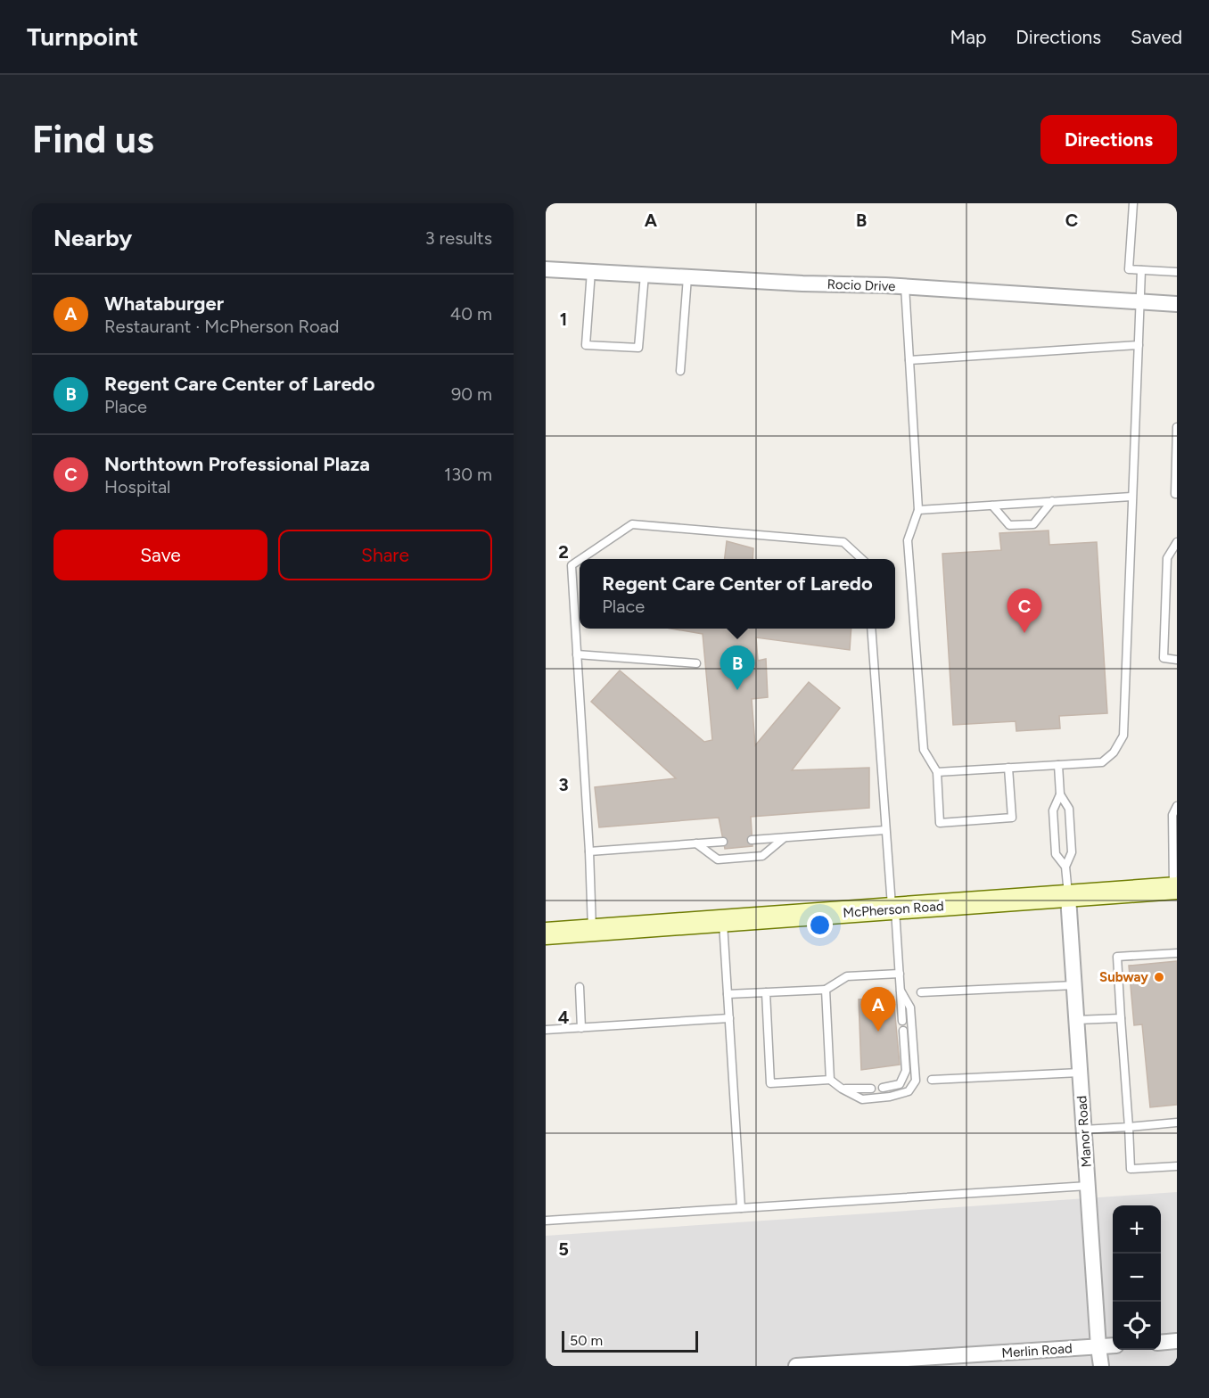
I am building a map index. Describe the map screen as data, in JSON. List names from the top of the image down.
{
  "streets": {
    "main road": ["McPherson Road"],
    "street": ["Rocio Drive", "Manor Road", "Merlin Road"]
  },
  "crossings": [
    ["McPherson Road", "Manor Road"],
    ["Manor Road", "Merlin Road"]
  ],
  "places": ["Subway"],
  "scale_bar": "50 m",
  "page": {
    "header": "Turnpoint",
    "nav": ["Map", "Directions", "Saved"],
    "buttons": [
      "Directions",
      ["Save", "Share"]
    ],
    "title": "Find us",
    "heading": ["Nearby", "3 results"],
    "list": [
      {
        "mark": "A",
        "name": "Whataburger",
        "note": "Restaurant · McPherson Road",
        "value": "40 m"
      },
      {
        "mark": "B",
        "name": "Regent Care Center of Laredo",
        "note": "Place",
        "value": "90 m"
      },
      {
        "mark": "C",
        "name": "Northtown Professional Plaza",
        "note": "Hospital",
        "value": "130 m"
      }
    ],
    "popup": ["Regent Care Center of Laredo", "Place"],
    "pins": ["C", "B", "A"],
    "map_buttons": ["+", "−"],
    "scale": "50 m"
  },
  "grid": {
    "columns": ["A", "B", "C"],
    "rows": [
      "1",
      "2",
      "3",
      "4",
      "5"
    ]
  }
}
